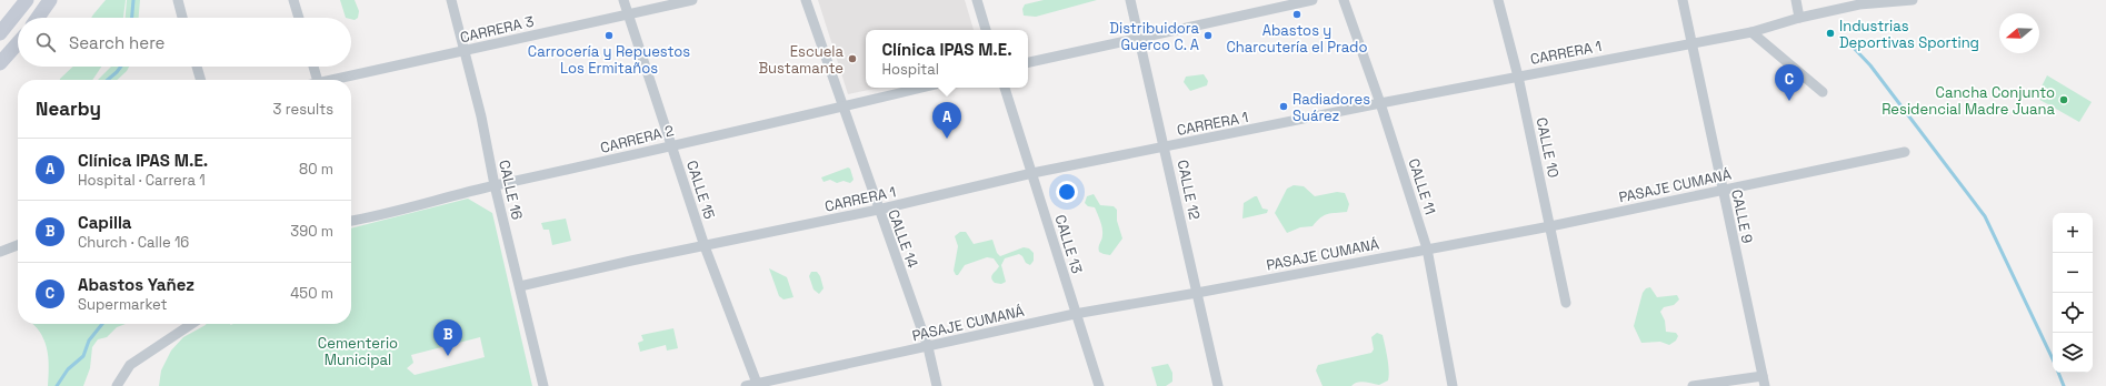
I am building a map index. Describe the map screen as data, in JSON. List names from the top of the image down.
{
  "streets": {
    "street": [
      "CARRERA 3",
      "CARRERA 1",
      "CARRERA 2",
      "CALLE 10",
      "PASAJE CUMANÁ",
      "CALLE 11",
      "CALLE 16",
      "CALLE 15",
      "CALLE 12",
      "CALLE 9",
      "CALLE 14",
      "CALLE 13"
    ]
  },
  "crossings": [
    ["CARRERA 3", "CALLE 16"],
    ["CARRERA 3", "CALLE 15"],
    ["CARRERA 1", "CALLE 10"],
    ["CARRERA 1", "CALLE 11"],
    ["CARRERA 1", "CALLE 16"],
    ["CARRERA 1", "CALLE 15"],
    ["CARRERA 1", "CALLE 12"],
    ["CARRERA 1", "CALLE 9"],
    ["CARRERA 1", "CALLE 14"],
    ["CARRERA 1", "CALLE 13"],
    ["CARRERA 2", "CALLE 16"],
    ["CARRERA 2", "CALLE 15"],
    ["CARRERA 2", "CALLE 14"],
    ["CALLE 10", "PASAJE CUMANÁ"],
    ["PASAJE CUMANÁ", "CALLE 11"],
    ["PASAJE CUMANÁ", "CALLE 15"],
    ["PASAJE CUMANÁ", "CALLE 12"],
    ["PASAJE CUMANÁ", "CALLE 9"],
    ["PASAJE CUMANÁ", "CALLE 14"],
    ["PASAJE CUMANÁ", "CALLE 13"]
  ],
  "parks": ["Cementerio Municipal"],
  "places": [
    "Abastos y Charcutería el Prado",
    "Industrias Deportivas Sporting",
    "Carrocería y Repuestos Los Ermitaños",
    "Distribuidora Guerco C. A",
    "Escuela Bustamante",
    "Cancha Conjunto Residencial Madre Juana",
    "Radiadores Suárez"
  ],
  "north": "left",
  "page": {
    "search": "Search here",
    "popup": ["Clínica IPAS M.E.", "Hospital"],
    "pins": ["C", "A", "B"],
    "heading": ["Nearby", "3 results"],
    "list": [
      {
        "mark": "A",
        "name": "Clínica IPAS M.E.",
        "note": "Hospital · Carrera 1",
        "value": "80 m"
      },
      {
        "mark": "B",
        "name": "Capilla",
        "note": "Church · Calle 16",
        "value": "390 m"
      },
      {
        "mark": "C",
        "name": "Abastos Yañez",
        "note": "Supermarket",
        "value": "450 m"
      }
    ],
    "map_buttons": ["+", "−"]
  }
}
